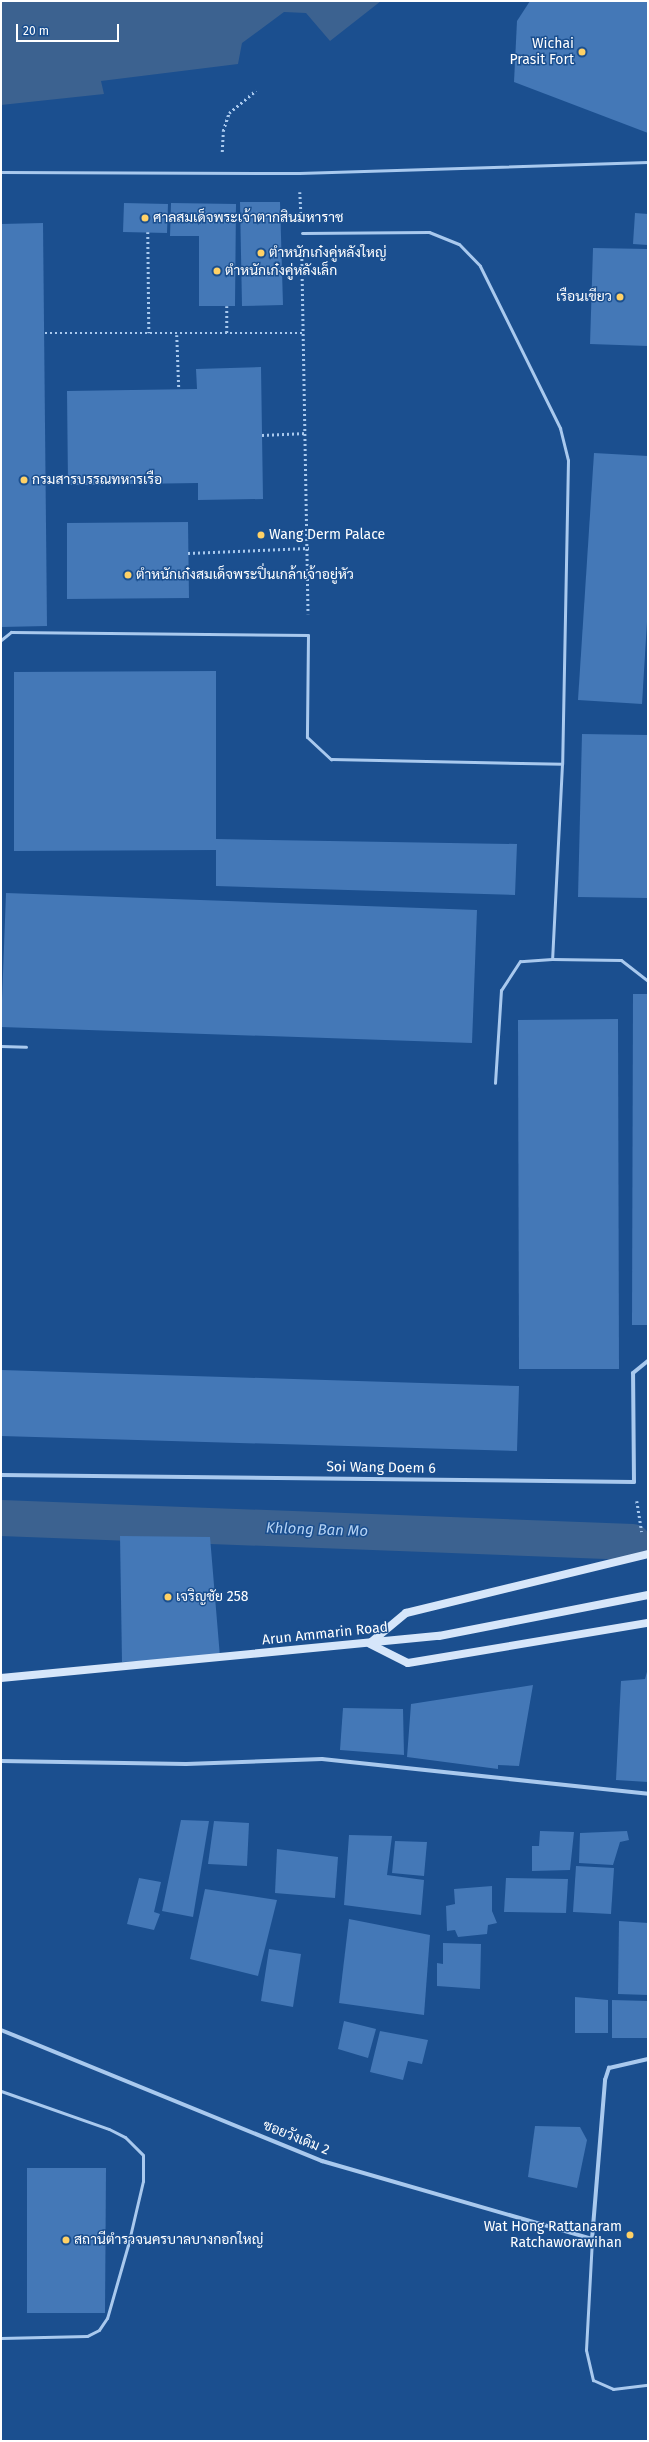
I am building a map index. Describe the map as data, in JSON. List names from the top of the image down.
{
  "streets": {
    "main road": ["Arun Ammarin Road"],
    "street": ["Soi Wang Doem 6", "ซอยวังเดิม 2"]
  },
  "water": ["Khlong Ban Mo"],
  "places": [
    "Wichai Prasit Fort",
    "ศาลสมเด็จพระเจ้าตากสินมหาราช",
    "ตำหนักเก๋งคู่หลังใหญ่",
    "ตำหนักเก๋งคู่หลังเล็ก",
    "เรือนเขียว",
    "กรมสารบรรณทหารเรือ",
    "Wang Derm Palace",
    "ตำหนักเก๋งสมเด็จพระปิ่นเกล้าเจ้าอยู่หัว",
    "เจริญชัย 258",
    "Wat Hong Rattanaram Ratchaworawihan",
    "สถานีตำรวจนครบาลบางกอกใหญ่"
  ],
  "scale_bar": "20 m"
}
